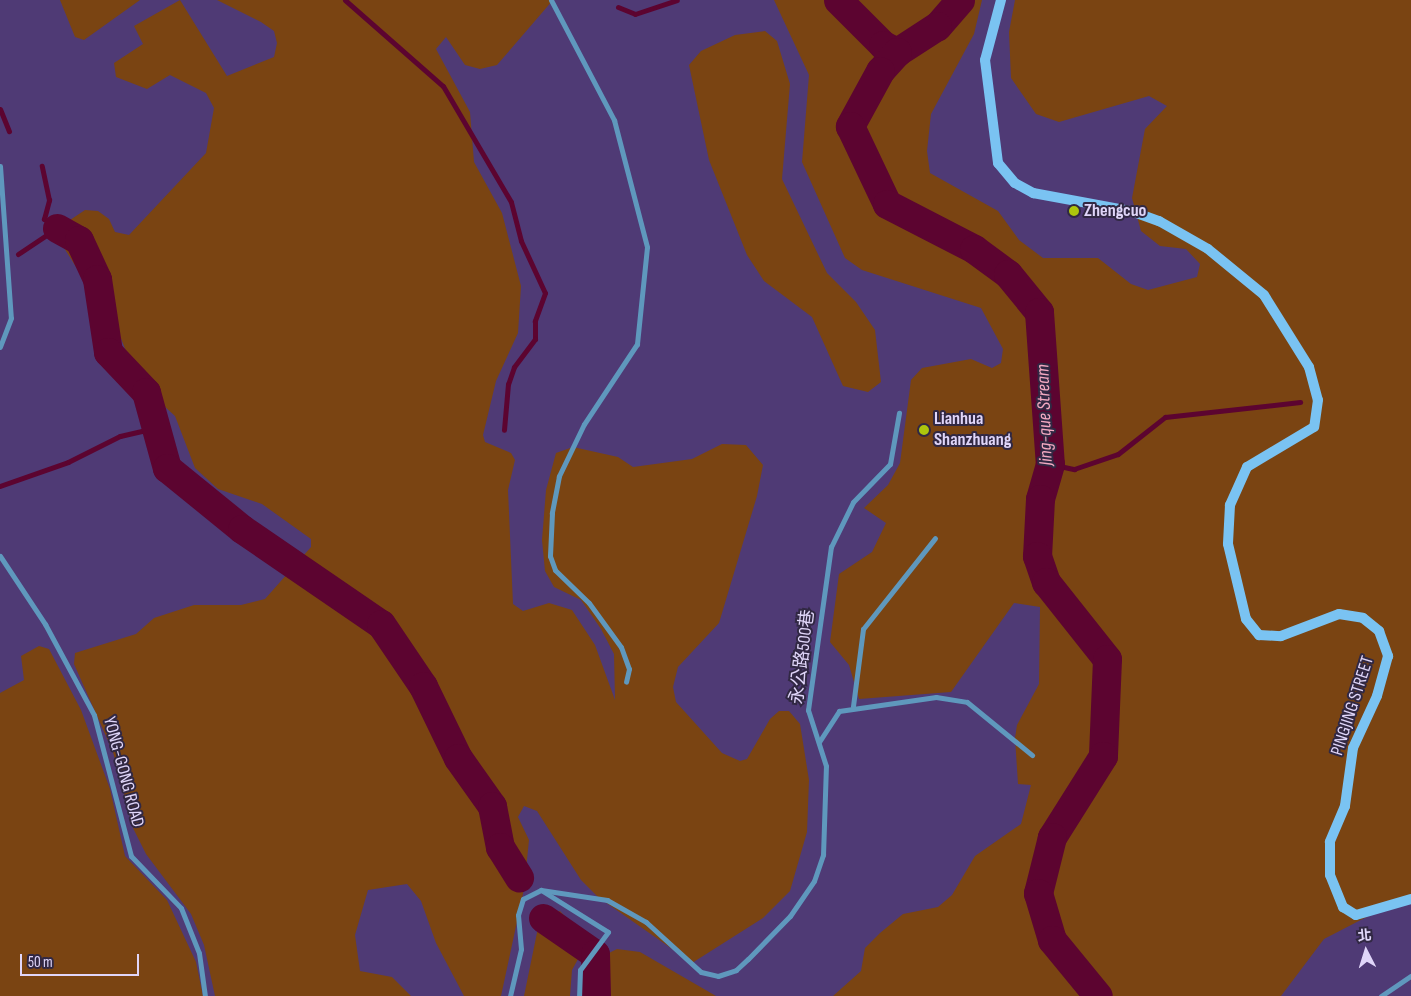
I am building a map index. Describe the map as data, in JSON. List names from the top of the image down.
{
  "streets": {
    "street": ["永公路500巷", "PINGJING STREET", "YONG-GONG ROAD"]
  },
  "water": ["Jing-que Stream"],
  "places": ["Zhengcuo", "Lianhua Shanzhuang"],
  "scale_bar": "50 m",
  "north": "top"
}
